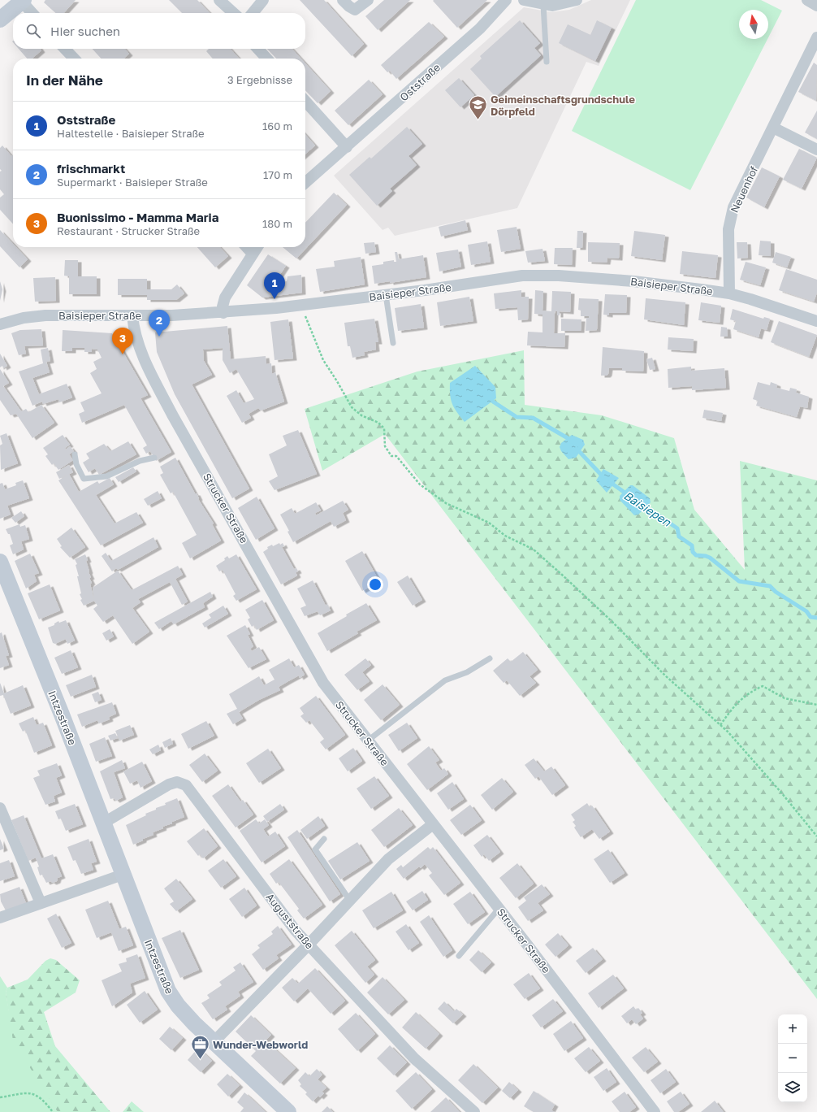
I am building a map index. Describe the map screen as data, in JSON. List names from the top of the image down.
{
  "streets": {
    "main road": ["Intzestraße"],
    "street": [
      "Oststraße",
      "Neuenhof",
      "Baisieper Straße",
      "Strucker Straße",
      "Auguststraße"
    ]
  },
  "crossings": [
    ["Neuenhof", "Baisieper Straße"],
    ["Baisieper Straße", "Strucker Straße"],
    ["Intzestraße", "Auguststraße"]
  ],
  "water": ["Baisiepen"],
  "places": {
    "school or university": ["Geimeinschaftsgrundschule Dörpfeld"],
    "office": ["Wunder-Webworld"]
  },
  "north": "top",
  "page": {
    "search": "Hier suchen",
    "heading": ["In der Nähe", "3 Ergebnisse"],
    "list": [
      {
        "mark": "1",
        "name": "Oststraße",
        "note": "Haltestelle · Baisieper Straße",
        "value": "160 m"
      },
      {
        "mark": "2",
        "name": "frischmarkt",
        "note": "Supermarkt · Baisieper Straße",
        "value": "170 m"
      },
      {
        "mark": "3",
        "name": "Buonissimo - Mamma Maria",
        "note": "Restaurant · Strucker Straße",
        "value": "180 m"
      }
    ],
    "pins": ["1", "2", "3"],
    "map_buttons": ["+", "−"]
  }
}
